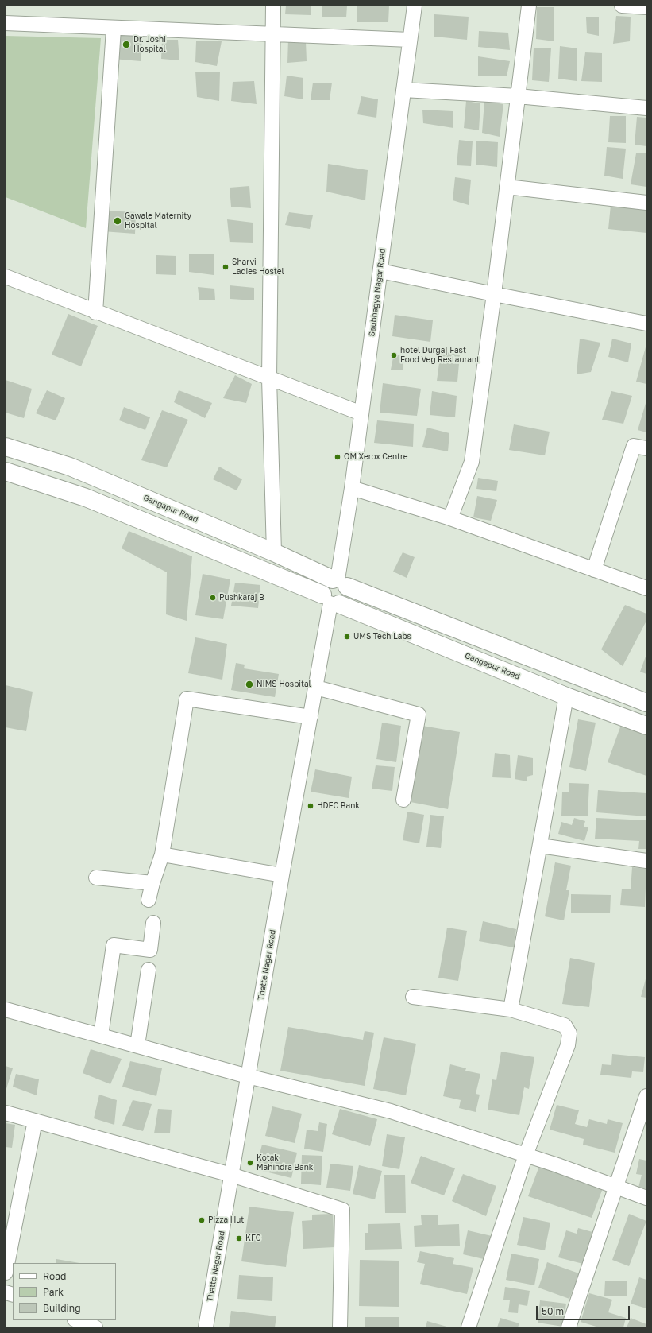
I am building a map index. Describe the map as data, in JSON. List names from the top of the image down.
{
  "streets": {
    "main road": ["Gangapur Road"],
    "street": ["Saubhagya Nagar Road", "Thatte Nagar Road"]
  },
  "crossings": [
    ["Saubhagya Nagar Road", "Gangapur Road"],
    ["Saubhagya Nagar Road", "Thatte Nagar Road"],
    ["Gangapur Road", "Thatte Nagar Road"]
  ],
  "places": [
    "Dr. Joshi Hospital",
    "Gawale Maternity Hospital",
    "Sharvi Ladies Hostel",
    "hotel Durga| Fast Food Veg Restaurant",
    "OM Xerox Centre",
    "Pushkaraj B",
    "UMS Tech Labs",
    "NIMS Hospital",
    "HDFC Bank",
    "Kotak Mahindra Bank",
    "Pizza Hut",
    "KFC"
  ],
  "legend": ["Road", "Park", "Building"],
  "scale_bar": "50 m"
}
